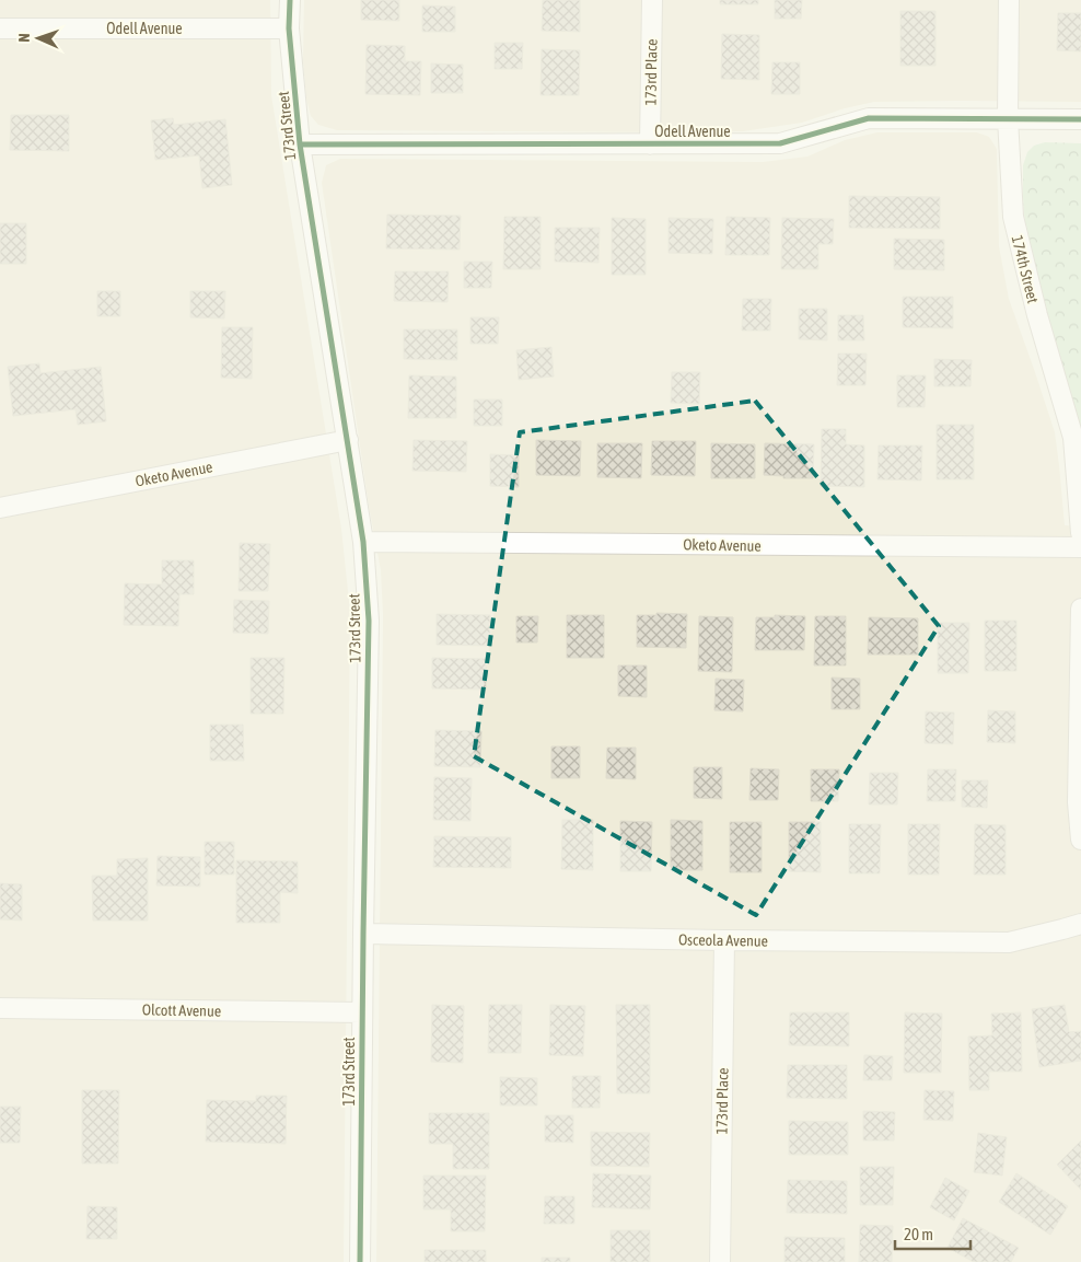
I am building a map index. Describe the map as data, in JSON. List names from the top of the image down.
{
  "streets": {
    "street": [
      "Odell Avenue",
      "173rd Place",
      "173rd Street",
      "174th Street",
      "Oketo Avenue",
      "Osceola Avenue",
      "Olcott Avenue"
    ]
  },
  "crossings": [
    ["Odell Avenue", "173rd Place"],
    ["Odell Avenue", "173rd Street"],
    ["Odell Avenue", "174th Street"],
    ["173rd Place", "Osceola Avenue"],
    ["173rd Street", "Oketo Avenue"],
    ["173rd Street", "Osceola Avenue"],
    ["173rd Street", "Olcott Avenue"]
  ],
  "scale_bar": "20 m",
  "north": "left"
}
